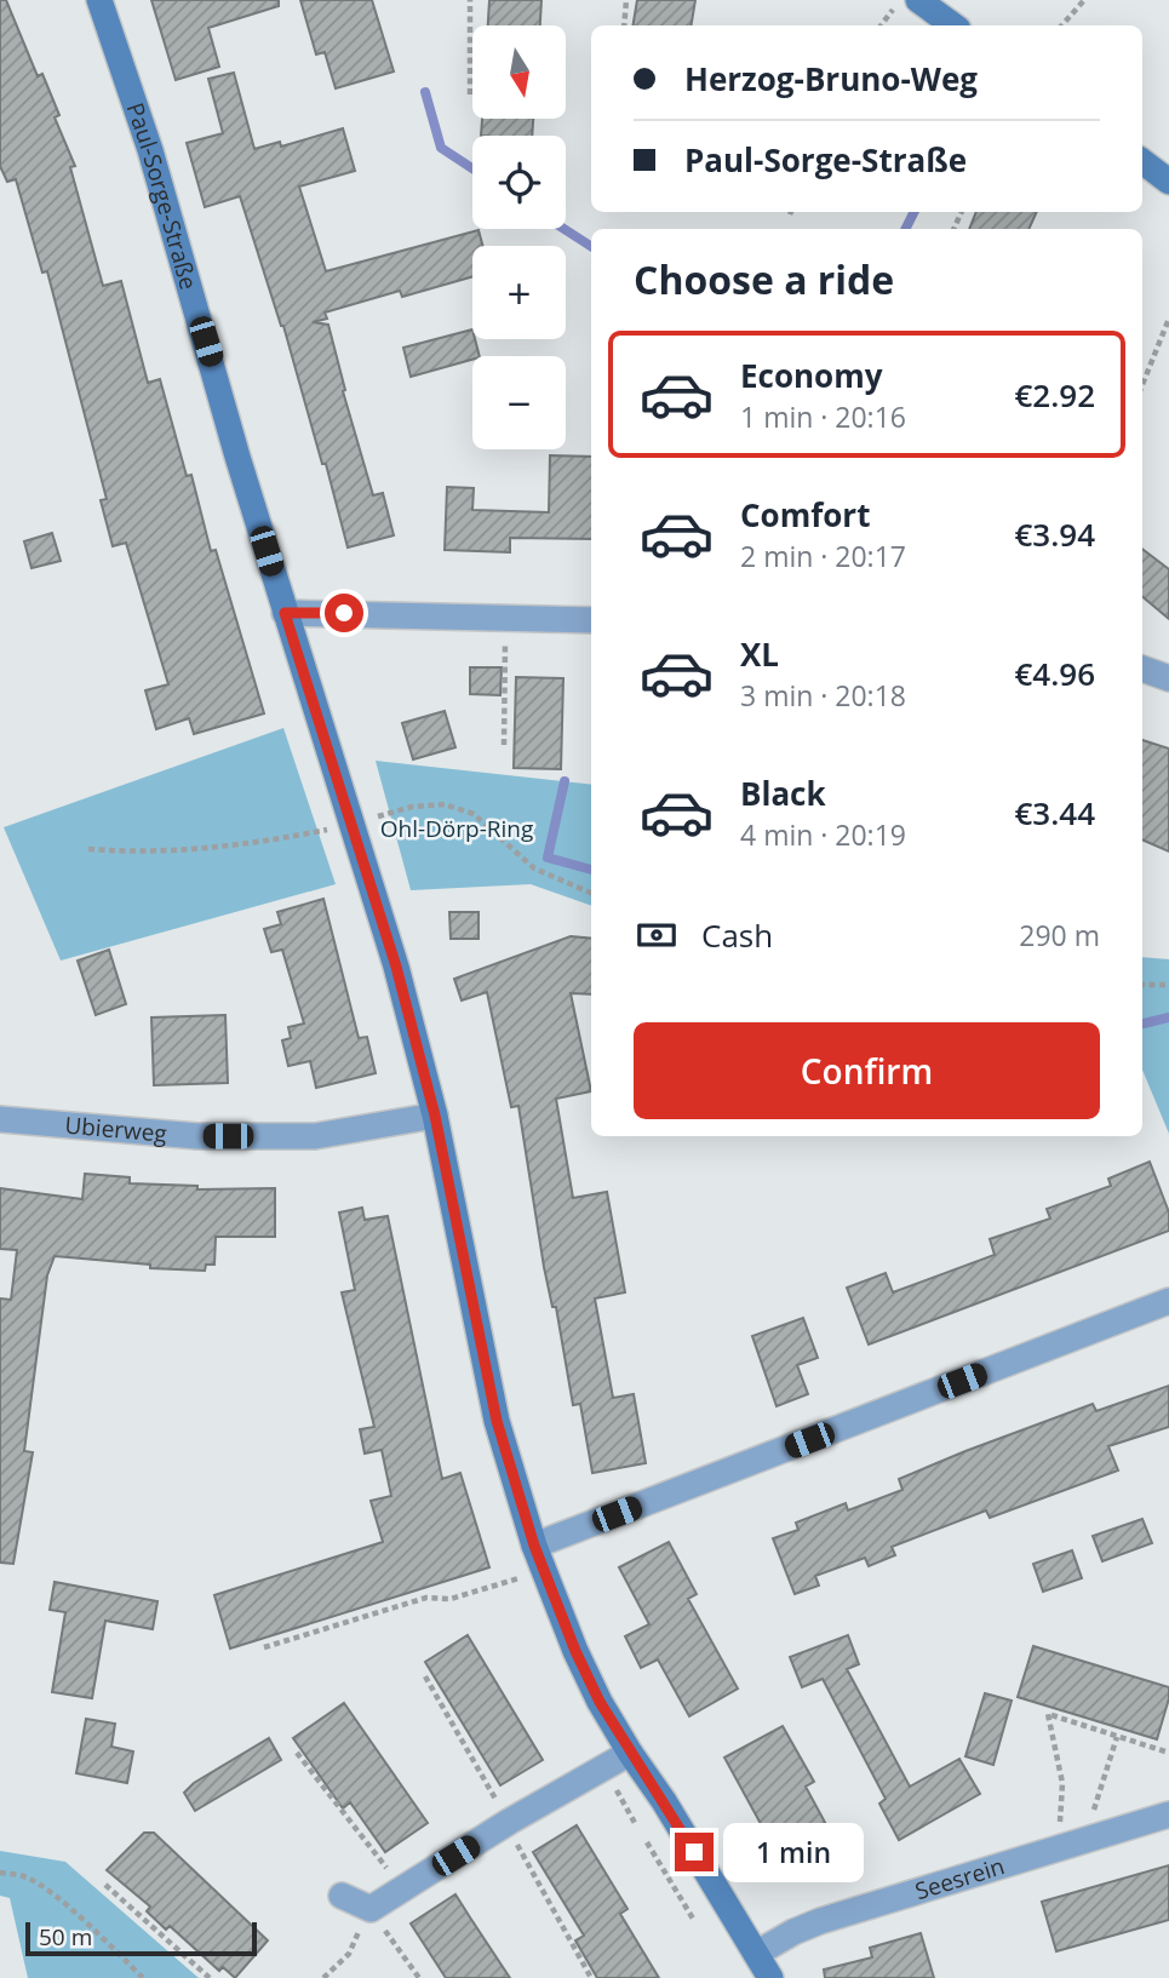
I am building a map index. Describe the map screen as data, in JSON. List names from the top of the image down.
{
  "streets": {
    "street": ["Paul-Sorge-Straße", "Ubierweg", "Seesrein"]
  },
  "crossings": [
    ["Paul-Sorge-Straße", "Ubierweg"],
    ["Paul-Sorge-Straße", "Seesrein"]
  ],
  "parks": ["Ohl-Dörp-Ring"],
  "scale_bar": "50 m",
  "north": "bottom",
  "page": {
    "map_buttons": ["+", "−"],
    "banner": ["Herzog-Bruno-Weg", "Paul-Sorge-Straße"],
    "heading": "Choose a ride",
    "list": [
      {
        "name": "Economy",
        "note": "1 min · 20:16",
        "value": "€2.92"
      },
      {
        "name": "Comfort",
        "note": "2 min · 20:17",
        "value": "€3.94"
      },
      {
        "name": "XL",
        "note": "3 min · 20:18",
        "value": "€4.96"
      },
      {
        "name": "Black",
        "note": "4 min · 20:19",
        "value": "€3.44"
      }
    ],
    "pay": ["Cash", "290 m"],
    "buttons": "Confirm",
    "bubble": "1 min",
    "scale": "50 m"
  }
}
